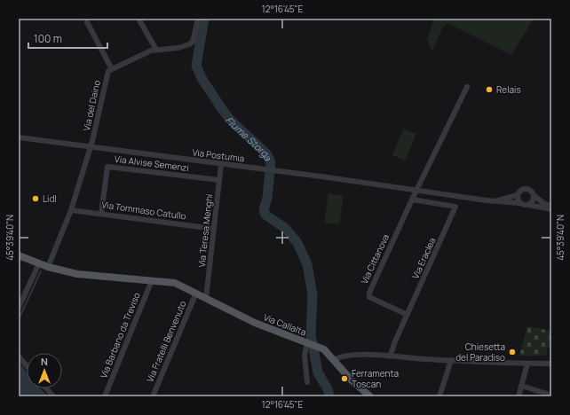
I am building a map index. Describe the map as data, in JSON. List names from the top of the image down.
{
  "streets": {
    "main road": ["Via Callalta"],
    "street": [
      "Via del Daino",
      "Via Postumia",
      "Via Alvise Semenzi",
      "Via Tommaso Catullo",
      "Via Teresa Menghi",
      "Via Eraclea",
      "Via Cittanova",
      "Via Barbano da Treviso",
      "Via Fratelli Benvenuto"
    ]
  },
  "crossings": [
    ["Via del Daino", "Via Postumia"],
    ["Via del Daino", "Via Tommaso Catullo"],
    ["Via del Daino", "Via Callalta"],
    ["Via Postumia", "Via Teresa Menghi"],
    ["Via Postumia", "Via Cittanova"],
    ["Via Alvise Semenzi", "Via Tommaso Catullo"],
    ["Via Alvise Semenzi", "Via Teresa Menghi"],
    ["Via Tommaso Catullo", "Via Teresa Menghi"],
    ["Via Teresa Menghi", "Via Callalta"],
    ["Via Eraclea", "Via Cittanova"],
    ["Via Callalta", "Via Barbano da Treviso"],
    ["Via Callalta", "Via Fratelli Benvenuto"]
  ],
  "water": ["Fiume Storga"],
  "places": [
    "Relais",
    "Lidl",
    "Chiesetta del Paradiso",
    "Ferramenta Toscan"
  ],
  "scale_bar": "100 m",
  "north": "top",
  "coordinates": ["12°16'45\"E", "45°39'40\"N"]
}
